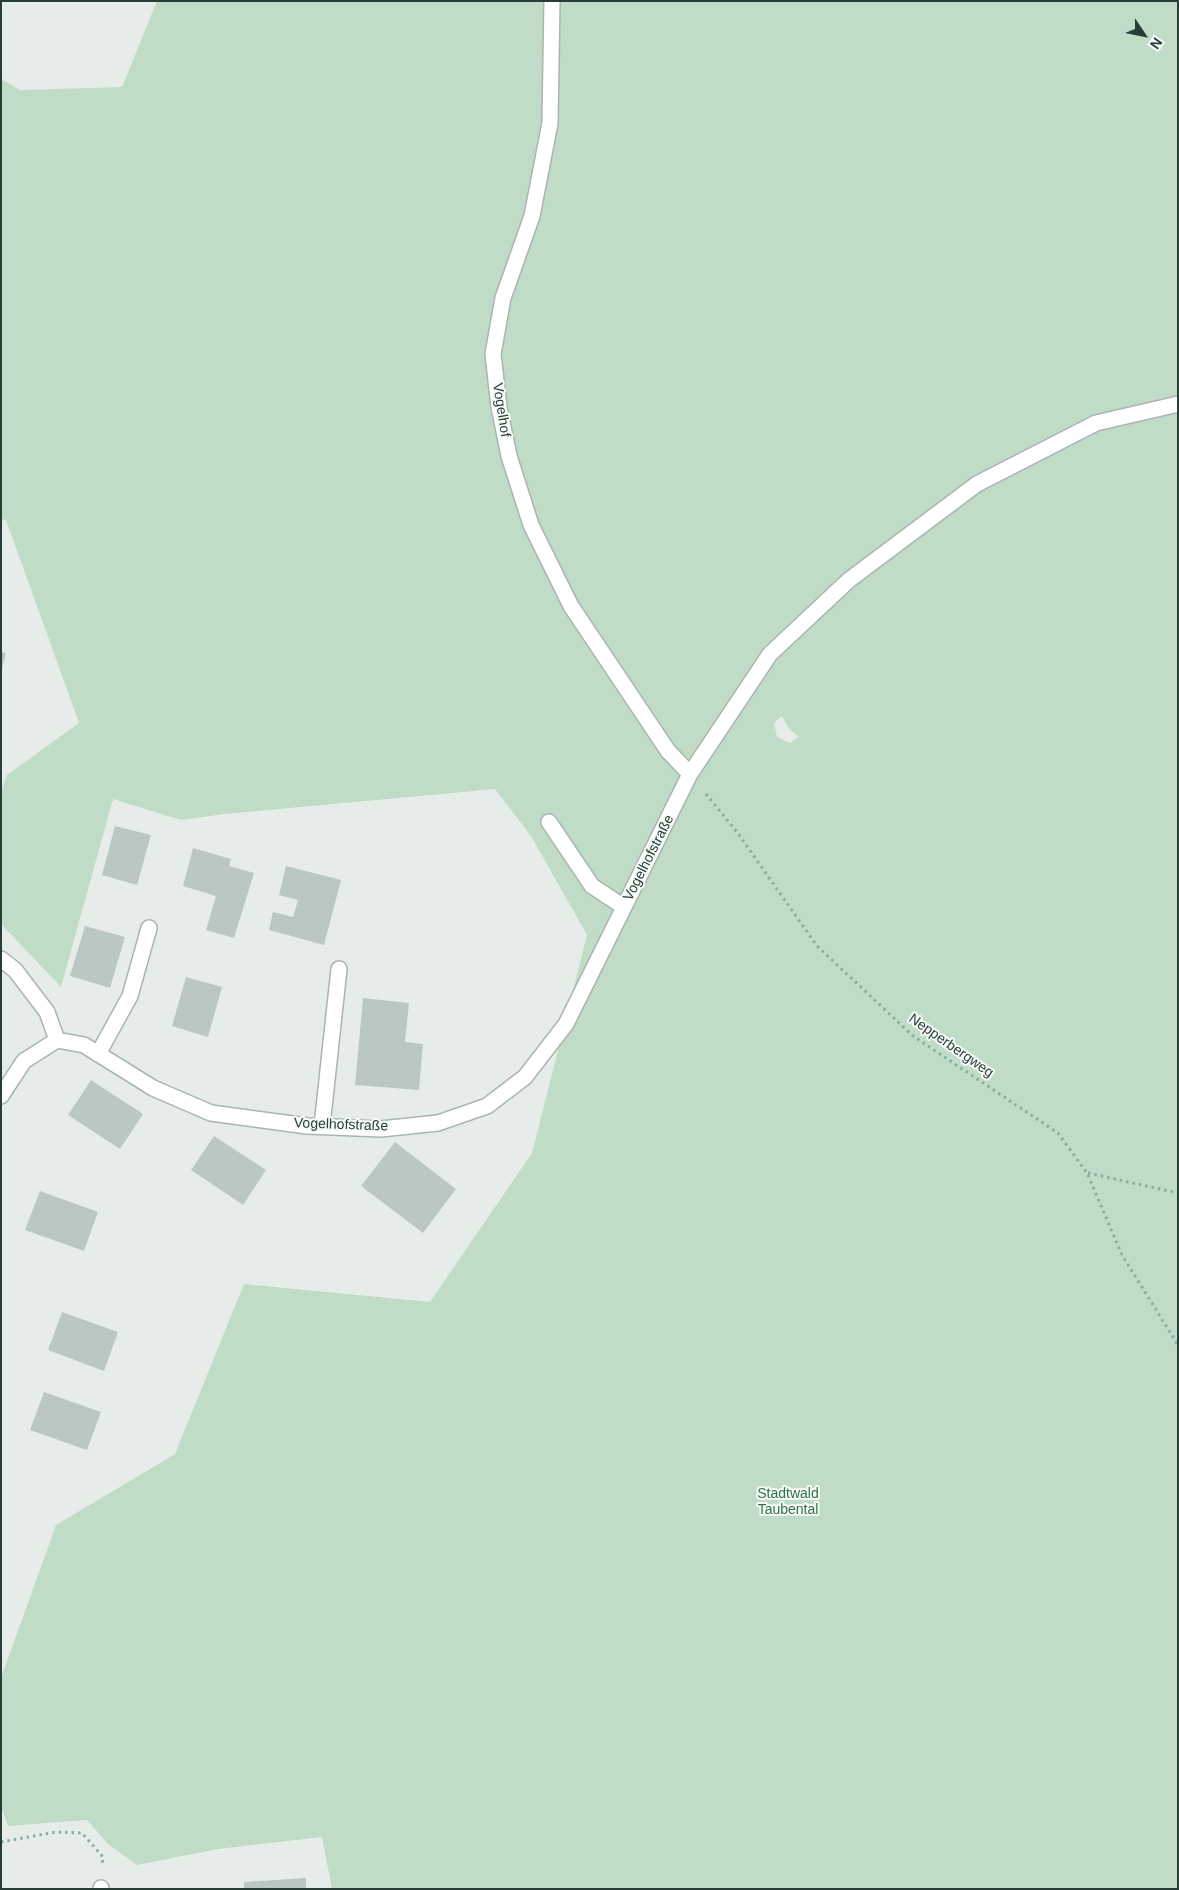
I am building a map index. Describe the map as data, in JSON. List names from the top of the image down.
{
  "streets": {
    "street": ["Vogelhof", "Vogelhofstraße"],
    "path": ["Nepperbergweg"]
  },
  "crossings": [
    ["Vogelhof", "Vogelhofstraße"],
    ["Vogelhof", "Nepperbergweg"],
    ["Vogelhofstraße", "Nepperbergweg"]
  ],
  "parks": ["Stadtwald Taubental"],
  "north": "bottom right"
}
